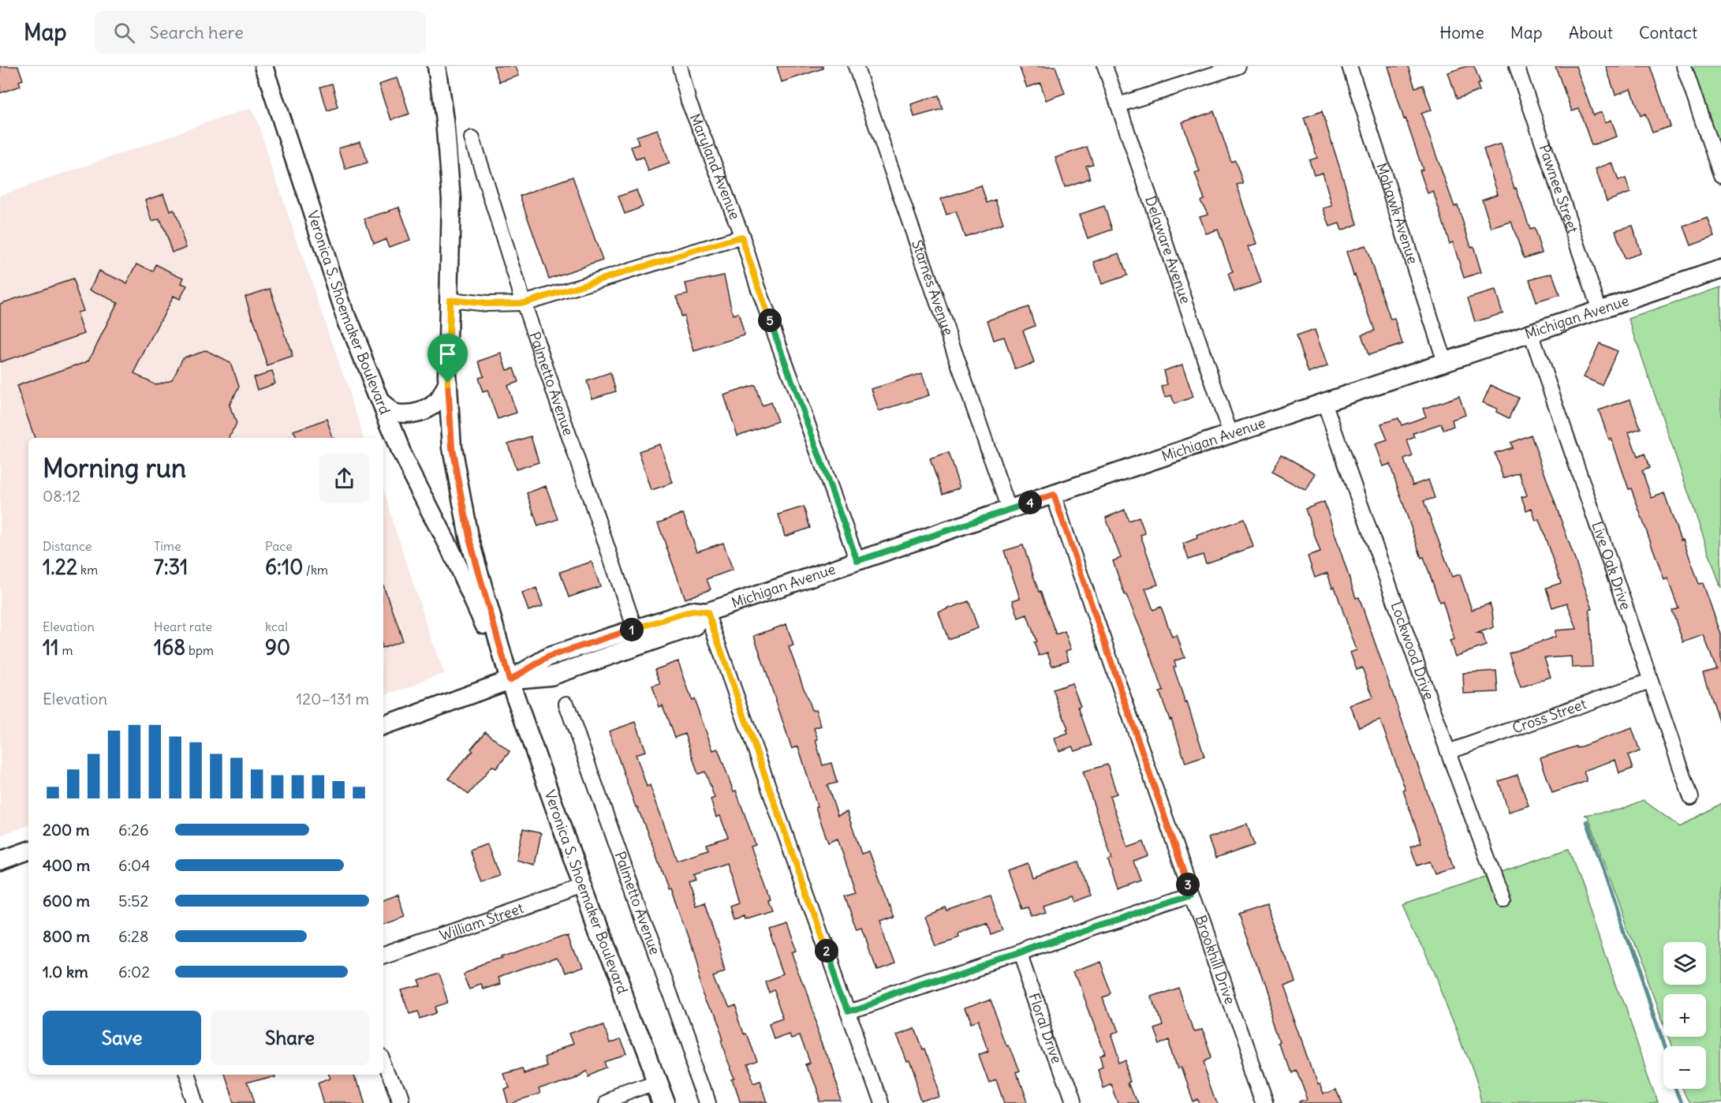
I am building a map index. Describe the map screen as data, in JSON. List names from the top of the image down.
{
  "streets": {
    "street": [
      "Maryland Avenue",
      "Pawnee Street",
      "Mohawk Avenue",
      "Delaware Avenue",
      "Starnes Avenue",
      "Veronica S. Shoemaker Boulevard",
      "Michigan Avenue",
      "Palmetto Avenue",
      "Live Oak Drive",
      "Lockwood Drive",
      "Cross Street",
      "William Street",
      "Brookhill Drive",
      "Floral Drive"
    ]
  },
  "crossings": [
    ["Maryland Avenue", "Michigan Avenue"],
    ["Pawnee Street", "Michigan Avenue"],
    ["Mohawk Avenue", "Michigan Avenue"],
    ["Delaware Avenue", "Michigan Avenue"],
    ["Starnes Avenue", "Michigan Avenue"],
    ["Veronica S. Shoemaker Boulevard", "Michigan Avenue"],
    ["Veronica S. Shoemaker Boulevard", "William Street"],
    ["Michigan Avenue", "Palmetto Avenue"],
    ["Michigan Avenue", "Live Oak Drive"],
    ["Michigan Avenue", "Lockwood Drive"],
    ["Michigan Avenue", "Brookhill Drive"],
    ["Live Oak Drive", "Cross Street"],
    ["Lockwood Drive", "Cross Street"]
  ],
  "page": {
    "header": "Map",
    "search": "Search here",
    "nav": [
      "Home",
      "Map",
      "About",
      "Contact"
    ],
    "pins": [
      "5",
      "4",
      "1",
      "3",
      "2"
    ],
    "heading": ["Morning run", "08:12"],
    "stats": [
      ["Distance", "1.22 km"],
      ["Time", "7:31"],
      ["Pace", "6:10 /km"],
      ["Elevation", "11 m"],
      ["Heart rate", "168 bpm"],
      ["kcal", "90"]
    ],
    "chart": ["Elevation", "120–131 m"],
    "list": [
      {
        "name": "200 m",
        "note": "6:26"
      },
      {
        "name": "400 m",
        "note": "6:04"
      },
      {
        "name": "600 m",
        "note": "5:52"
      },
      {
        "name": "800 m",
        "note": "6:28"
      },
      {
        "name": "1.0 km",
        "note": "6:02"
      }
    ],
    "map_buttons": ["+", "−"],
    "buttons": ["Save", "Share"]
  }
}
